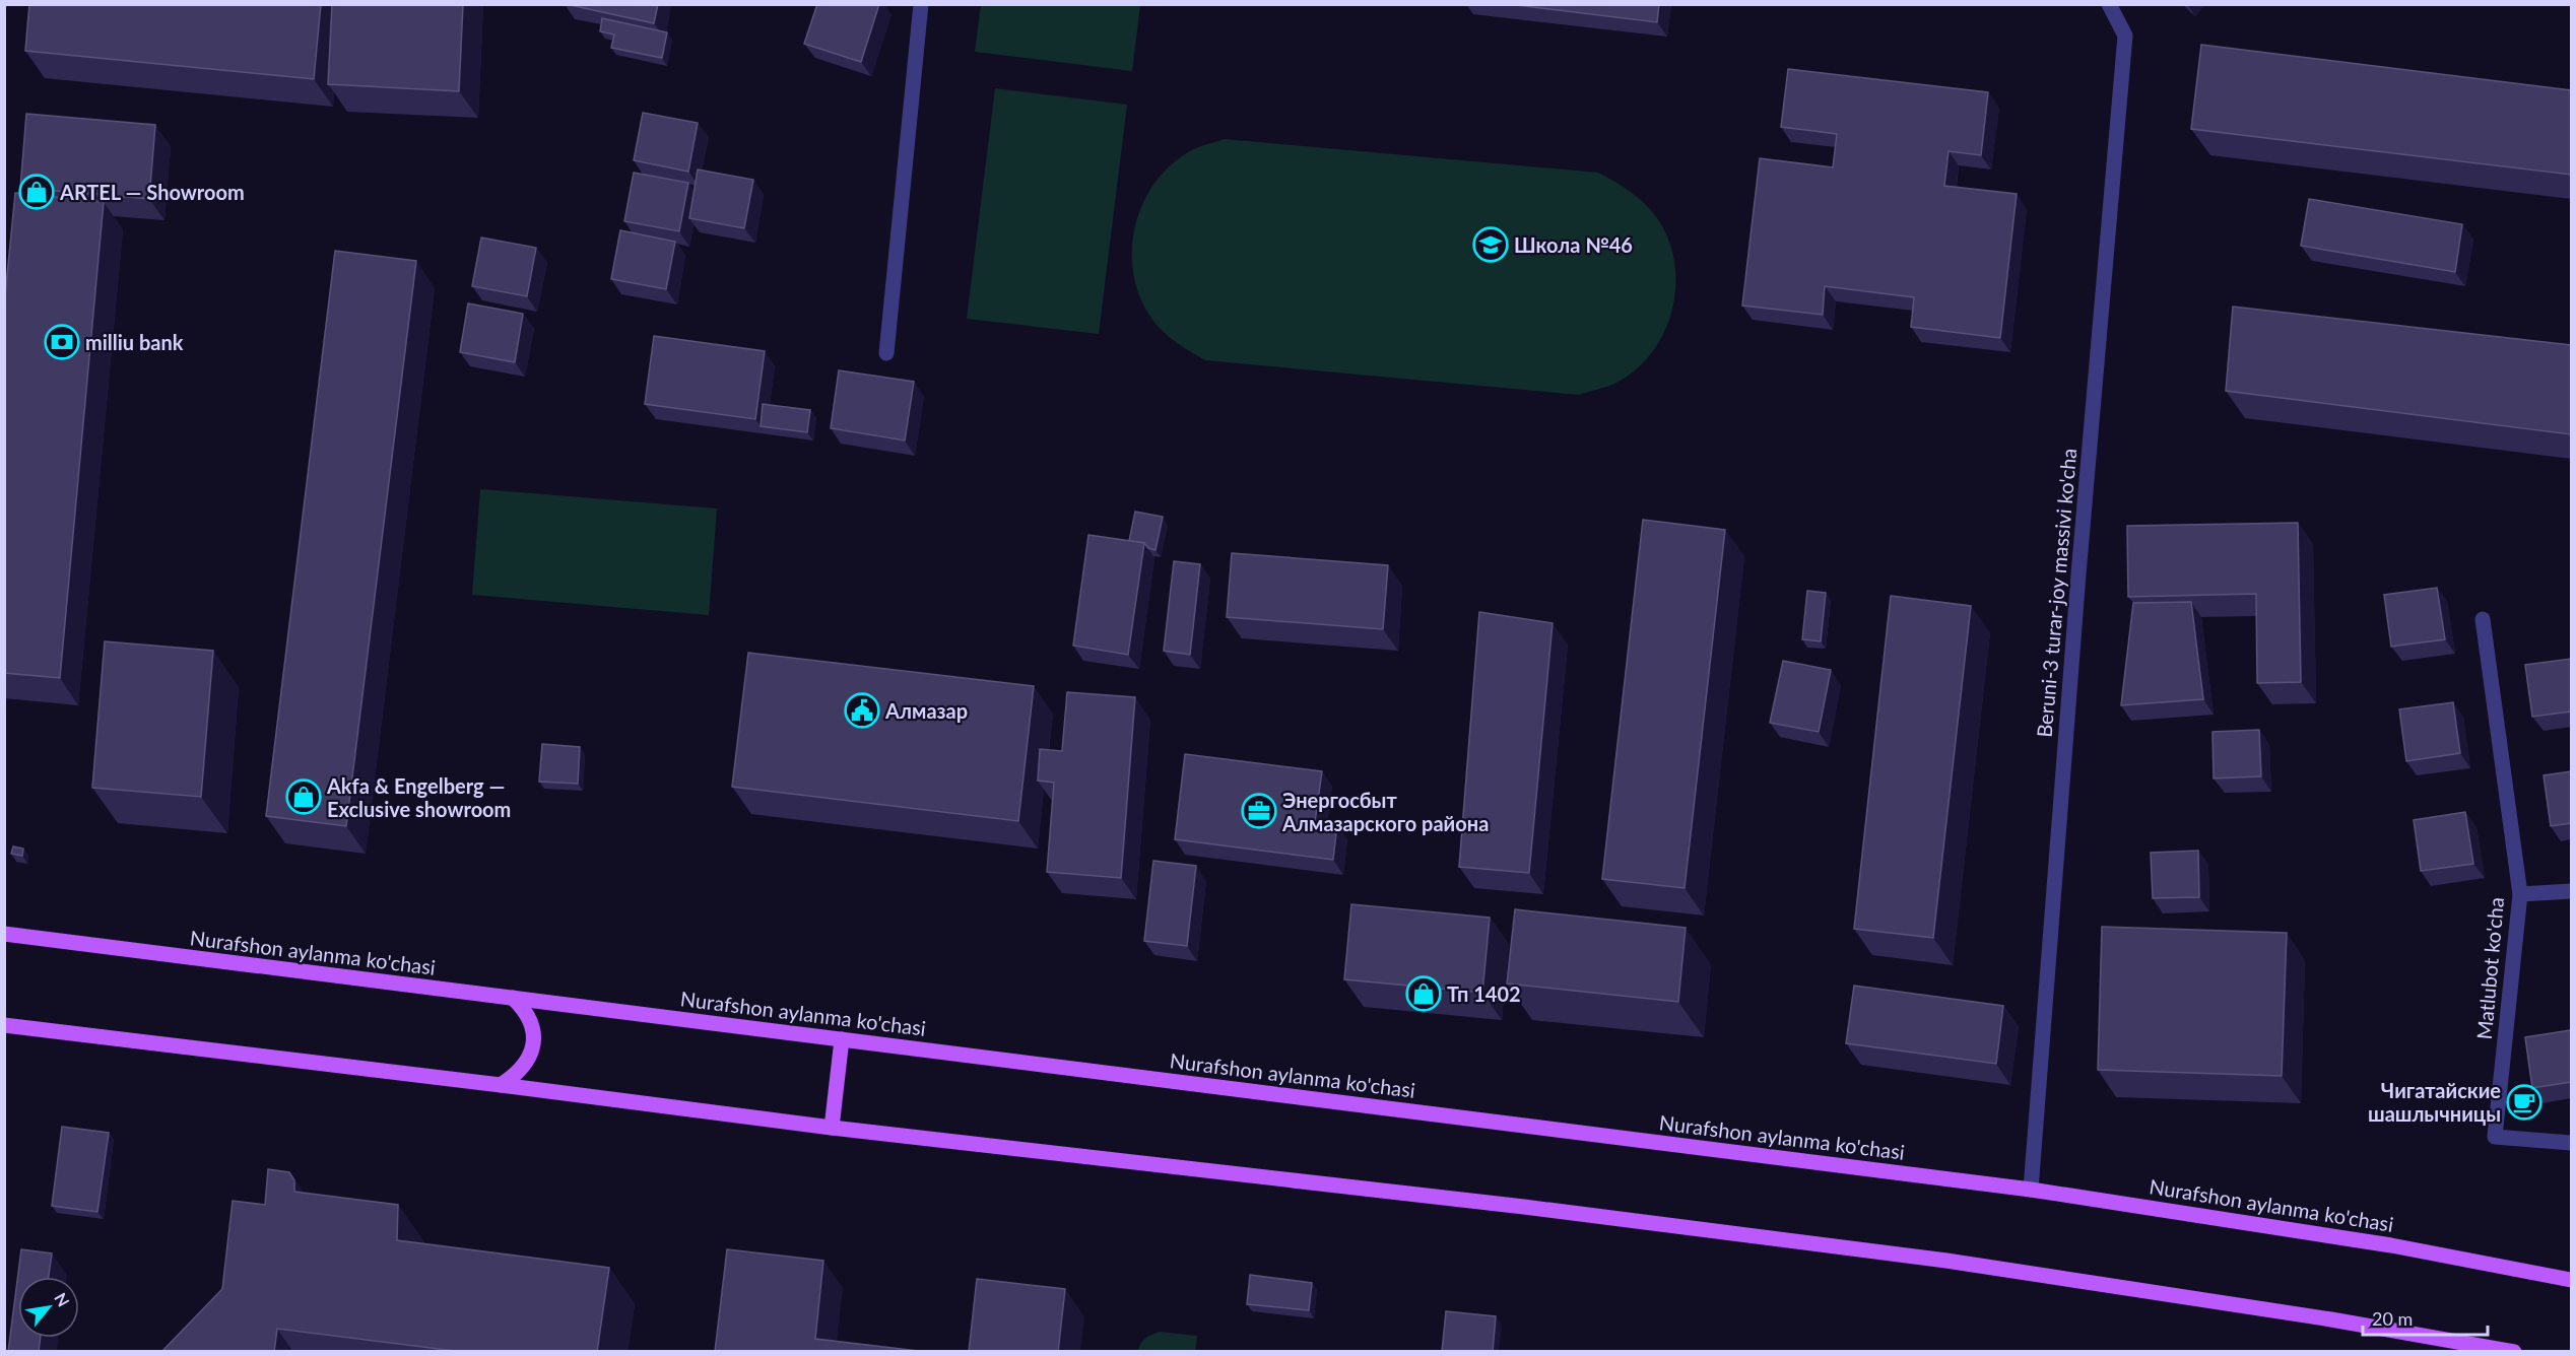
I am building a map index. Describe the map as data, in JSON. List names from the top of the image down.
{
  "streets": {
    "main road": ["Nurafshon aylanma ko'chasi"],
    "street": ["Beruni-3 turar-joy massivi ko'cha", "Matlubot ko'cha"]
  },
  "crossings": [
    ["Beruni-3 turar-joy massivi ko'cha", "Nurafshon aylanma ko'chasi"]
  ],
  "places": {
    "shop": ["ARTEL — Showroom", "Akfa & Engelberg — Exclusive showroom", "Тп 1402"],
    "school or university": ["Школа №46"],
    "bank": ["milliu bank"],
    "public building": ["Алмазар"],
    "office": ["Энергосбыт Алмазарского района"],
    "cafe": ["Чигатайские шашлычницы"]
  },
  "scale_bar": "20 m",
  "north": "top right"
}
